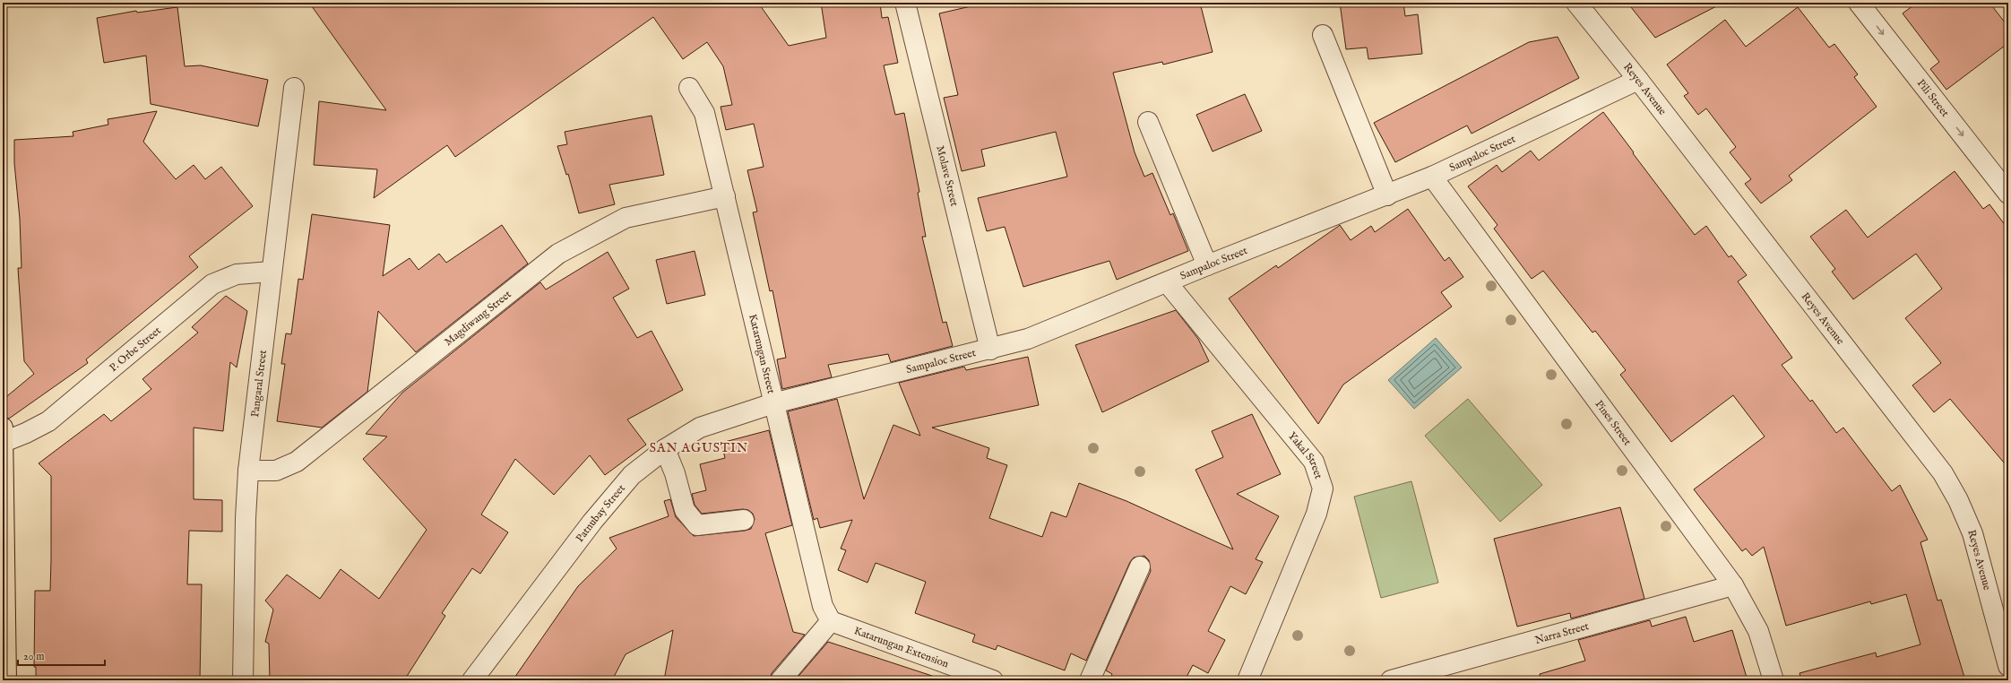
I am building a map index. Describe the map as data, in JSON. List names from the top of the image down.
{
  "streets": {
    "street": [
      "Reyes Avenue",
      "Pili Street",
      "Sampaloc Street",
      "Molave Street",
      "Magdiwang Street",
      "P. Orbe Street",
      "Katarungan Street",
      "Pangaral Street",
      "Pines Street",
      "Yakal Street",
      "Patnubay Street",
      "Narra Street",
      "Katarungan Extension"
    ]
  },
  "crossings": [
    ["Reyes Avenue", "Sampaloc Street"],
    ["Sampaloc Street", "Molave Street"],
    ["Sampaloc Street", "Katarungan Street"],
    ["Sampaloc Street", "Pines Street"],
    ["Sampaloc Street", "Yakal Street"],
    ["Sampaloc Street", "Patnubay Street"],
    ["Magdiwang Street", "Katarungan Street"],
    ["Magdiwang Street", "Pangaral Street"],
    ["P. Orbe Street", "Pangaral Street"],
    ["Katarungan Street", "Patnubay Street"],
    ["Katarungan Street", "Katarungan Extension"],
    ["Pines Street", "Narra Street"]
  ],
  "one_way": ["Pili Street"],
  "districts": ["SAN AGUSTIN"],
  "scale_bar": "20 m"
}
